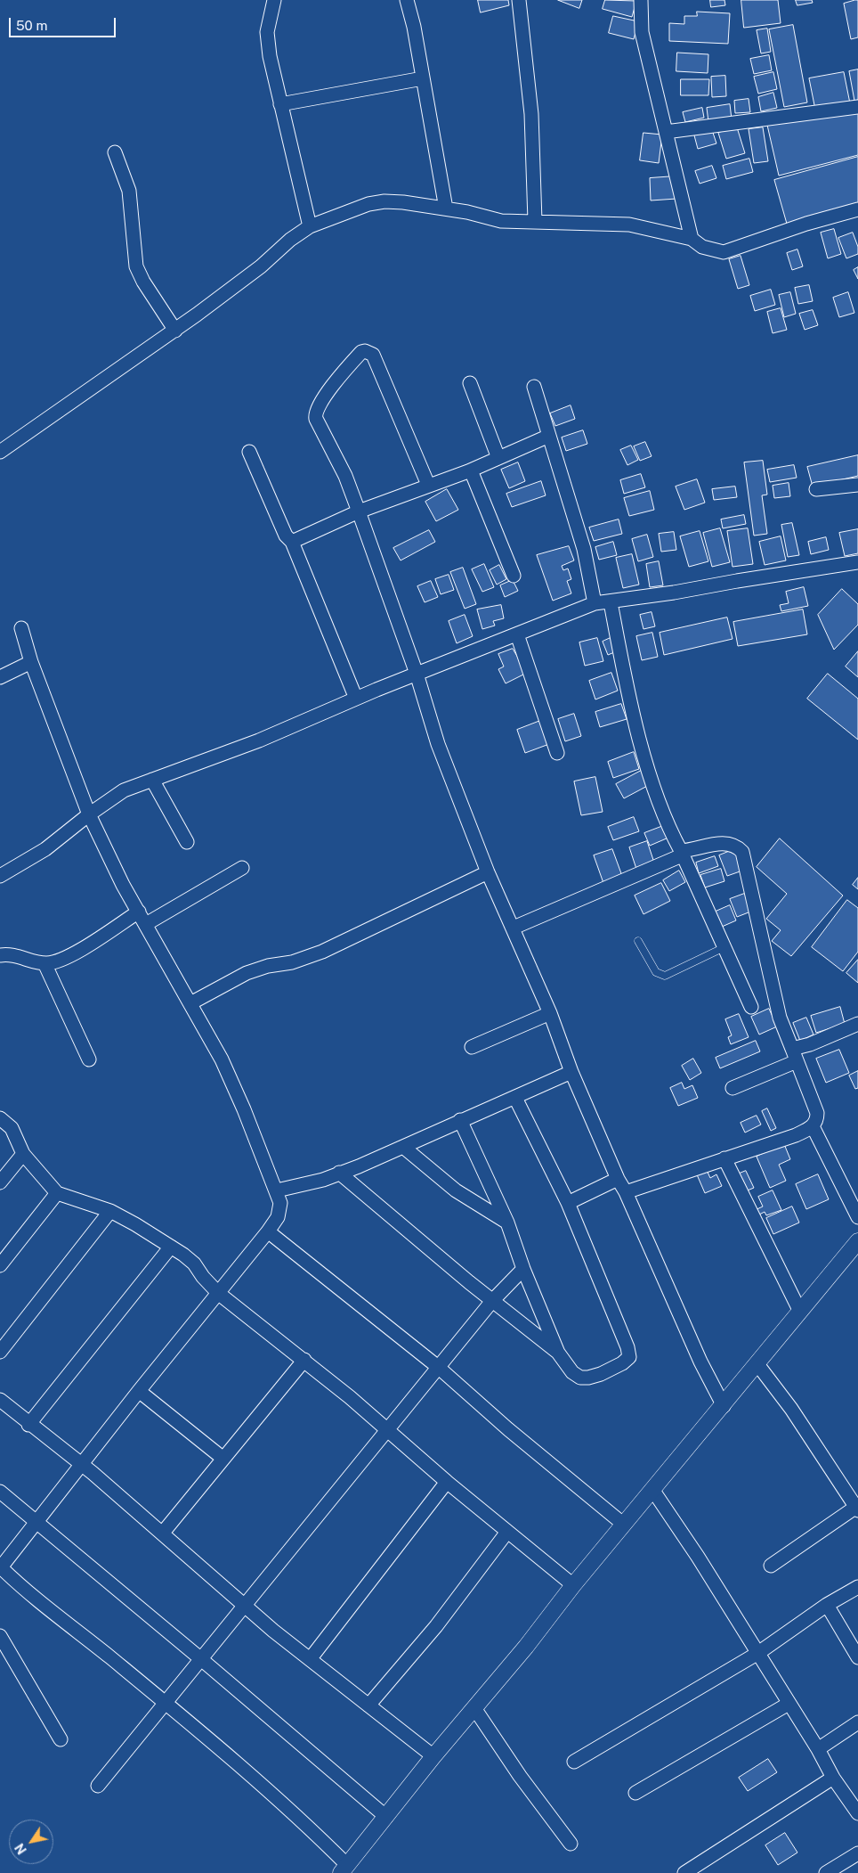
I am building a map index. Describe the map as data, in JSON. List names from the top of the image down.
{
  "scale_bar": "50 m",
  "north": "bottom left"
}
